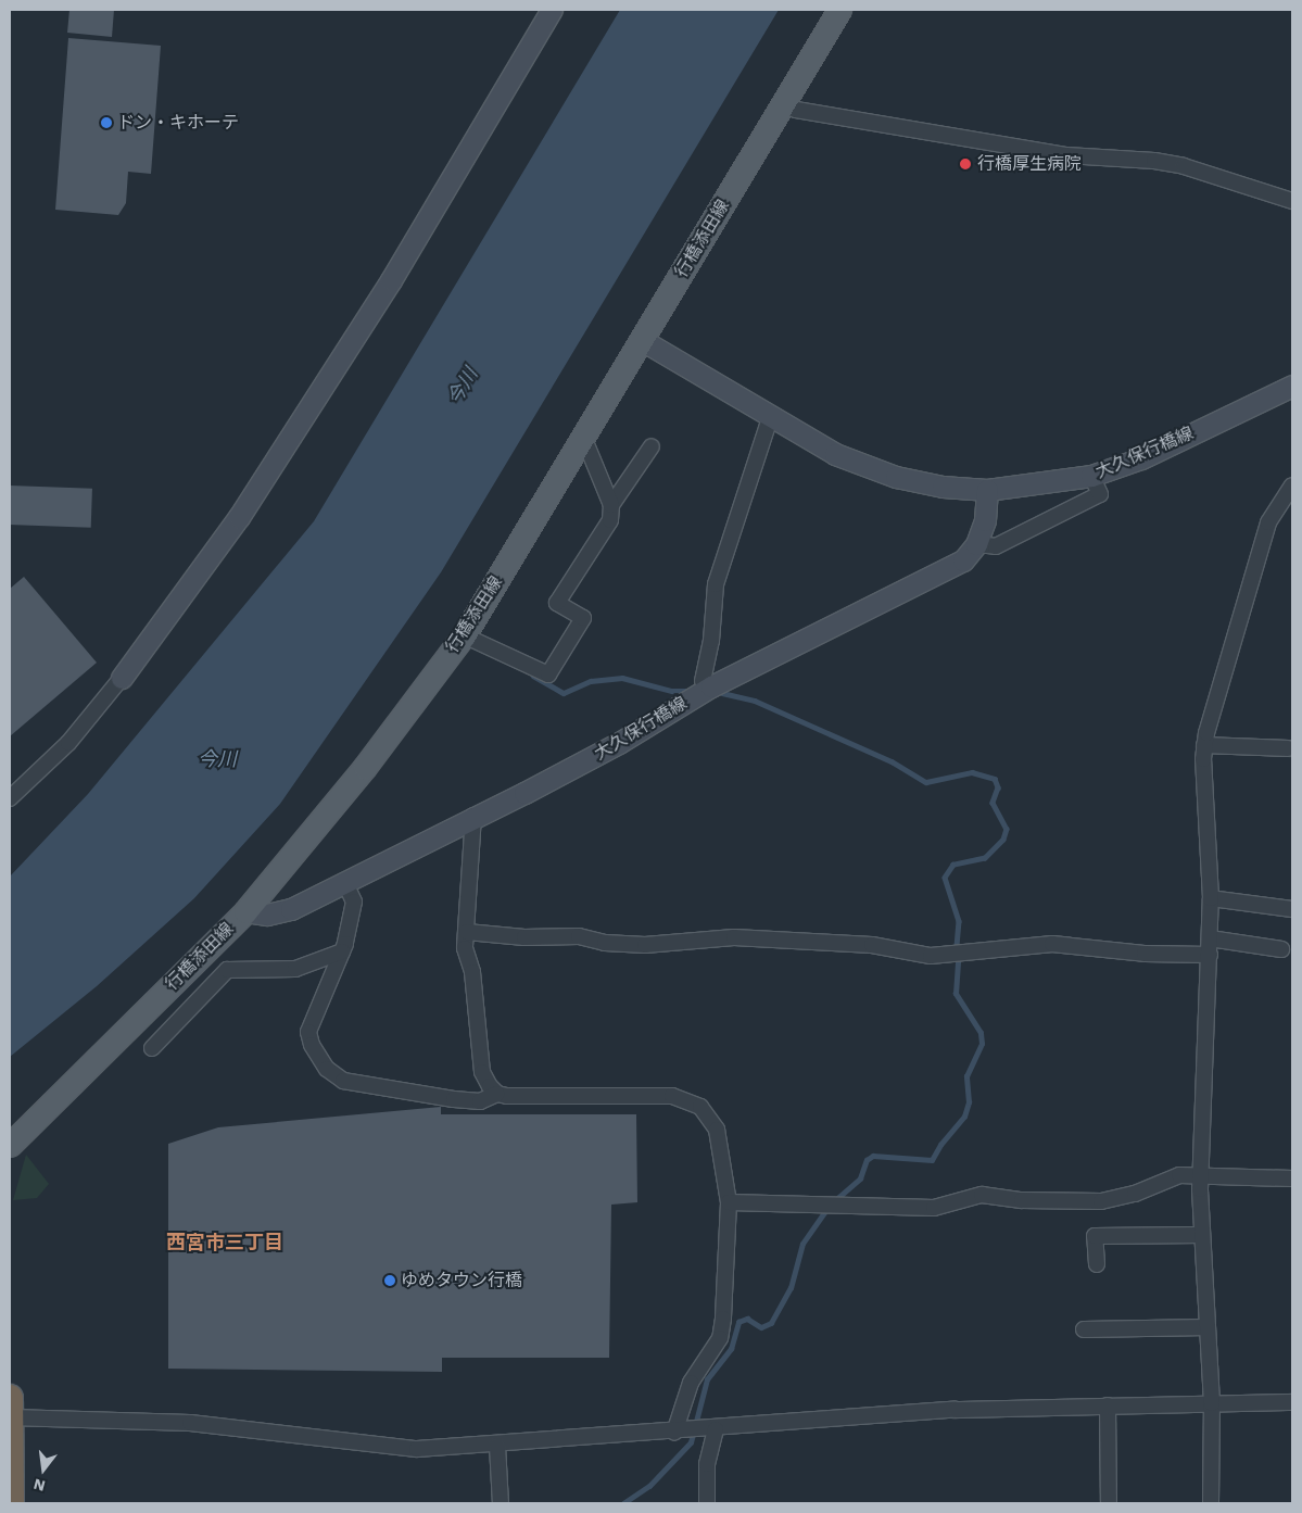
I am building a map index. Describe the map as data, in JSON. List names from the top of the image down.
{
  "streets": {
    "main road": ["行橋添田線", "大久保行橋線"]
  },
  "crossings": [
    ["行橋添田線", "大久保行橋線"]
  ],
  "districts": ["西宮市三丁目"],
  "water": ["今川"],
  "places": ["ドン・キホーテ", "行橋厚生病院", "ゆめタウン行橋"],
  "north": "bottom"
}
